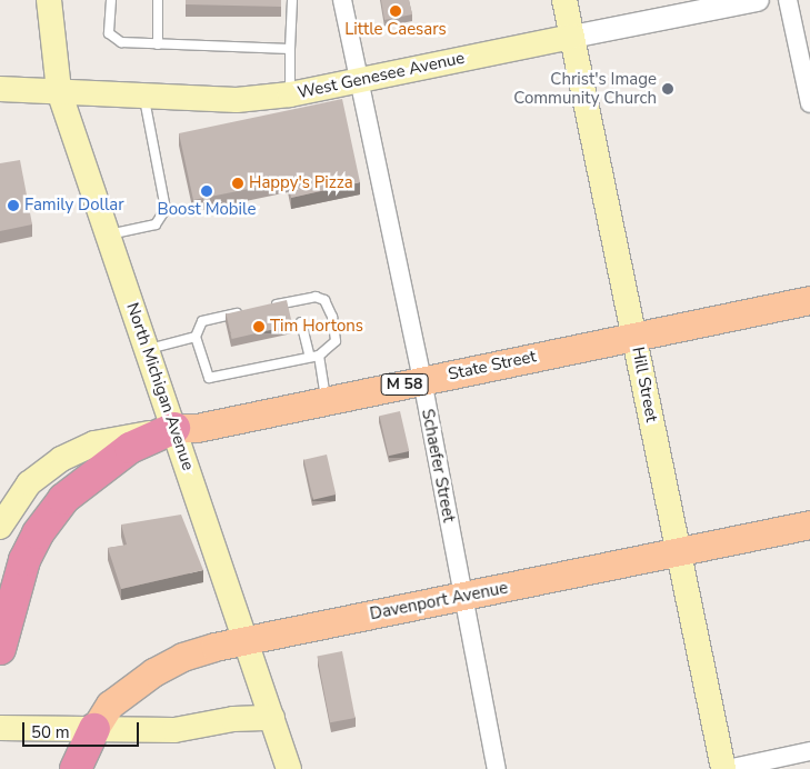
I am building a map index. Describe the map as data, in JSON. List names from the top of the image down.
{
  "streets": {
    "main road": [
      "West Genesee Avenue",
      "State Street",
      "M 58",
      "Hill Street",
      "North Michigan Avenue",
      "Davenport Avenue"
    ],
    "street": ["Schaefer Street"]
  },
  "crossings": [
    ["West Genesee Avenue", "Hill Street"],
    ["West Genesee Avenue", "North Michigan Avenue"],
    ["West Genesee Avenue", "Schaefer Street"],
    ["State Street", "Hill Street"],
    ["State Street", "North Michigan Avenue"],
    ["State Street", "Schaefer Street"],
    ["Hill Street", "Davenport Avenue"],
    ["North Michigan Avenue", "Davenport Avenue"],
    ["Schaefer Street", "Davenport Avenue"]
  ],
  "places": [
    "Little Caesars",
    "Christ's Image Community Church",
    "Happy's Pizza",
    "Boost Mobile",
    "Family Dollar",
    "Tim Hortons"
  ],
  "scale_bar": "50 m"
}
